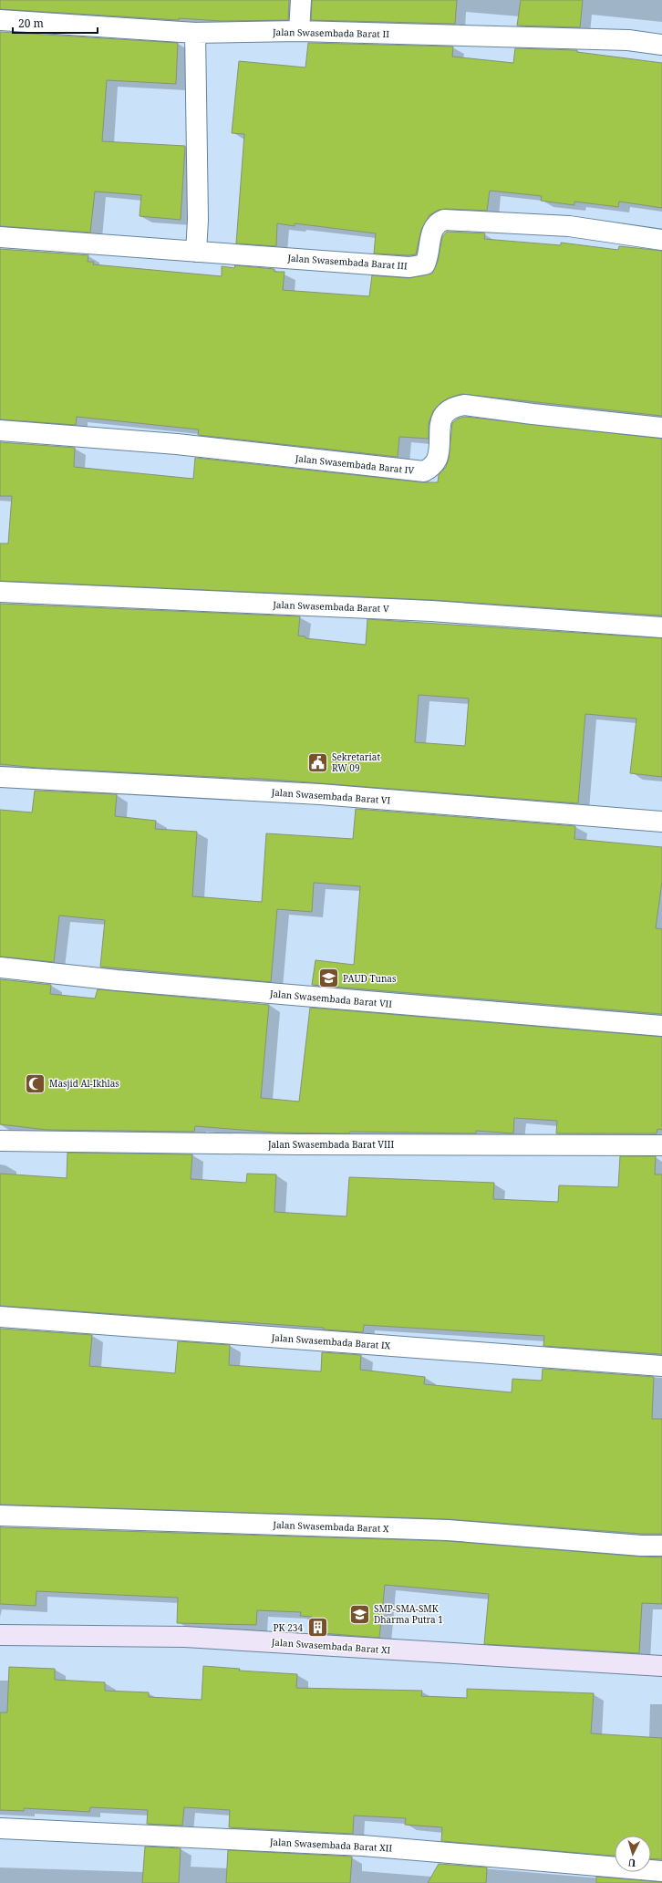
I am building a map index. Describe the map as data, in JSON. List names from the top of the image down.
{
  "streets": {
    "street": [
      "Jalan Swasembada Barat II",
      "Jalan Swasembada Barat III",
      "Jalan Swasembada Barat IV",
      "Jalan Swasembada Barat V",
      "Jalan Swasembada Barat VI",
      "Jalan Swasembada Barat VII",
      "Jalan Swasembada Barat VIII",
      "Jalan Swasembada Barat IX",
      "Jalan Swasembada Barat X",
      "Jalan Swasembada Barat XI",
      "Jalan Swasembada Barat XII"
    ]
  },
  "places": {
    "public building": ["Sekretariat RW 09"],
    "school or university": ["PAUD Tunas", "SMP-SMA-SMK Dharma Putra 1"],
    "mosque": ["Masjid Al-Ikhlas"],
    "building": ["PK 234"]
  },
  "scale_bar": "20 m",
  "north": "bottom"
}
